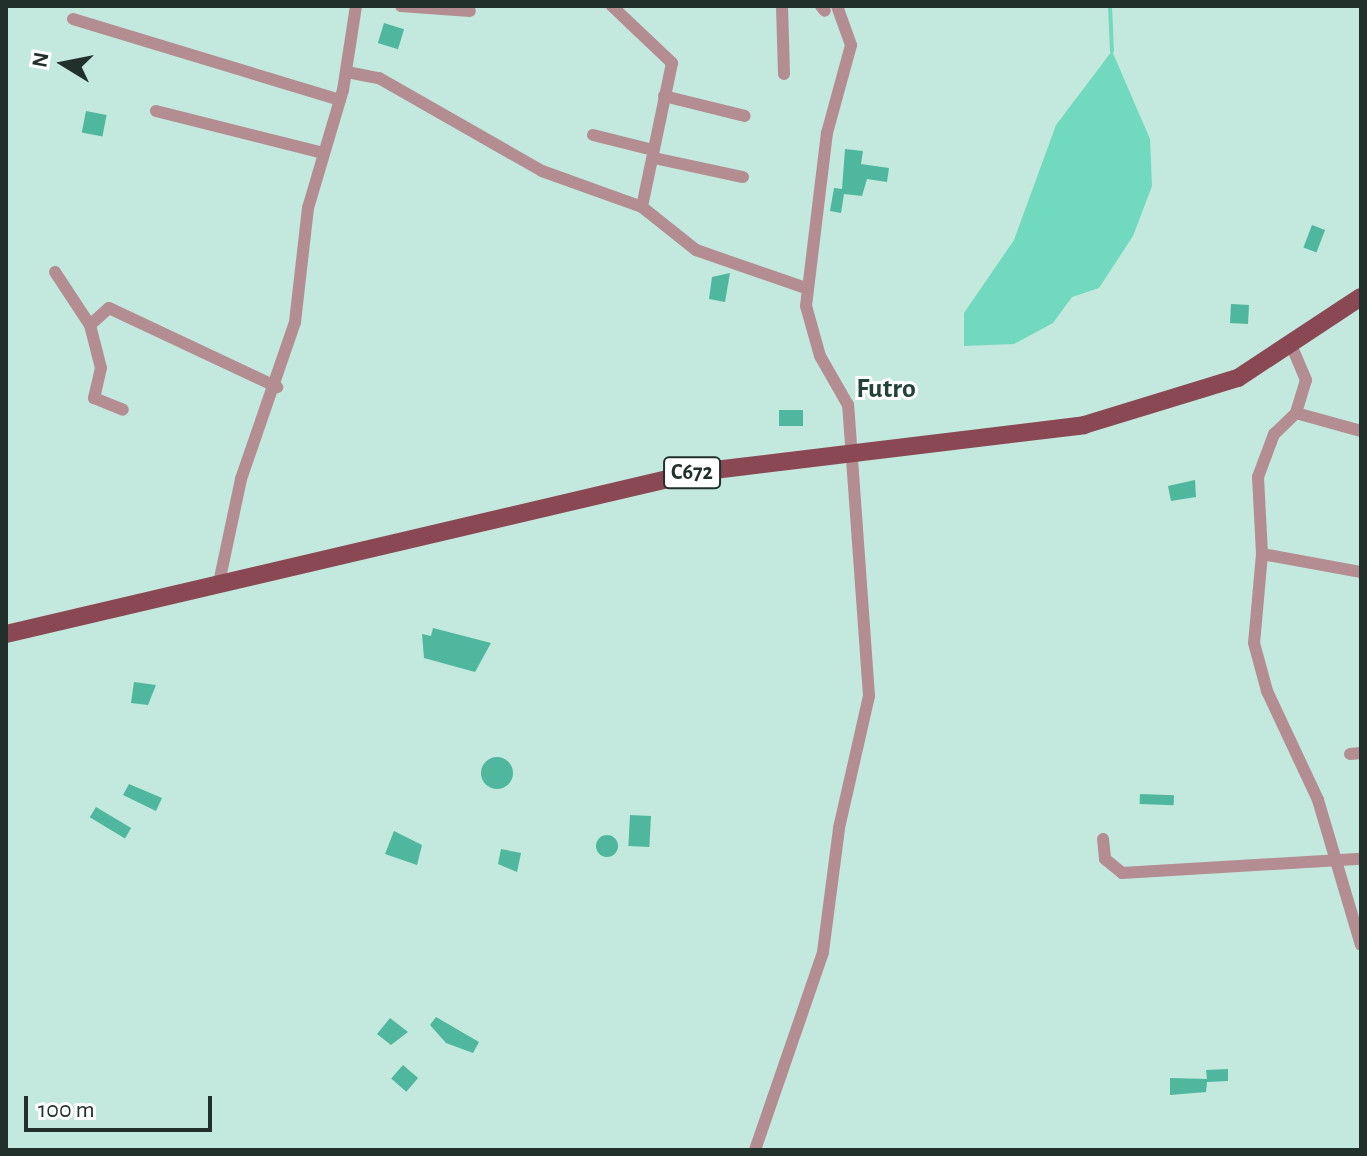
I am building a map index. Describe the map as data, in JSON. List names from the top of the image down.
{
  "streets": {
    "main road": ["C672"]
  },
  "districts": ["Futro"],
  "scale_bar": "100 m",
  "north": "left"
}
